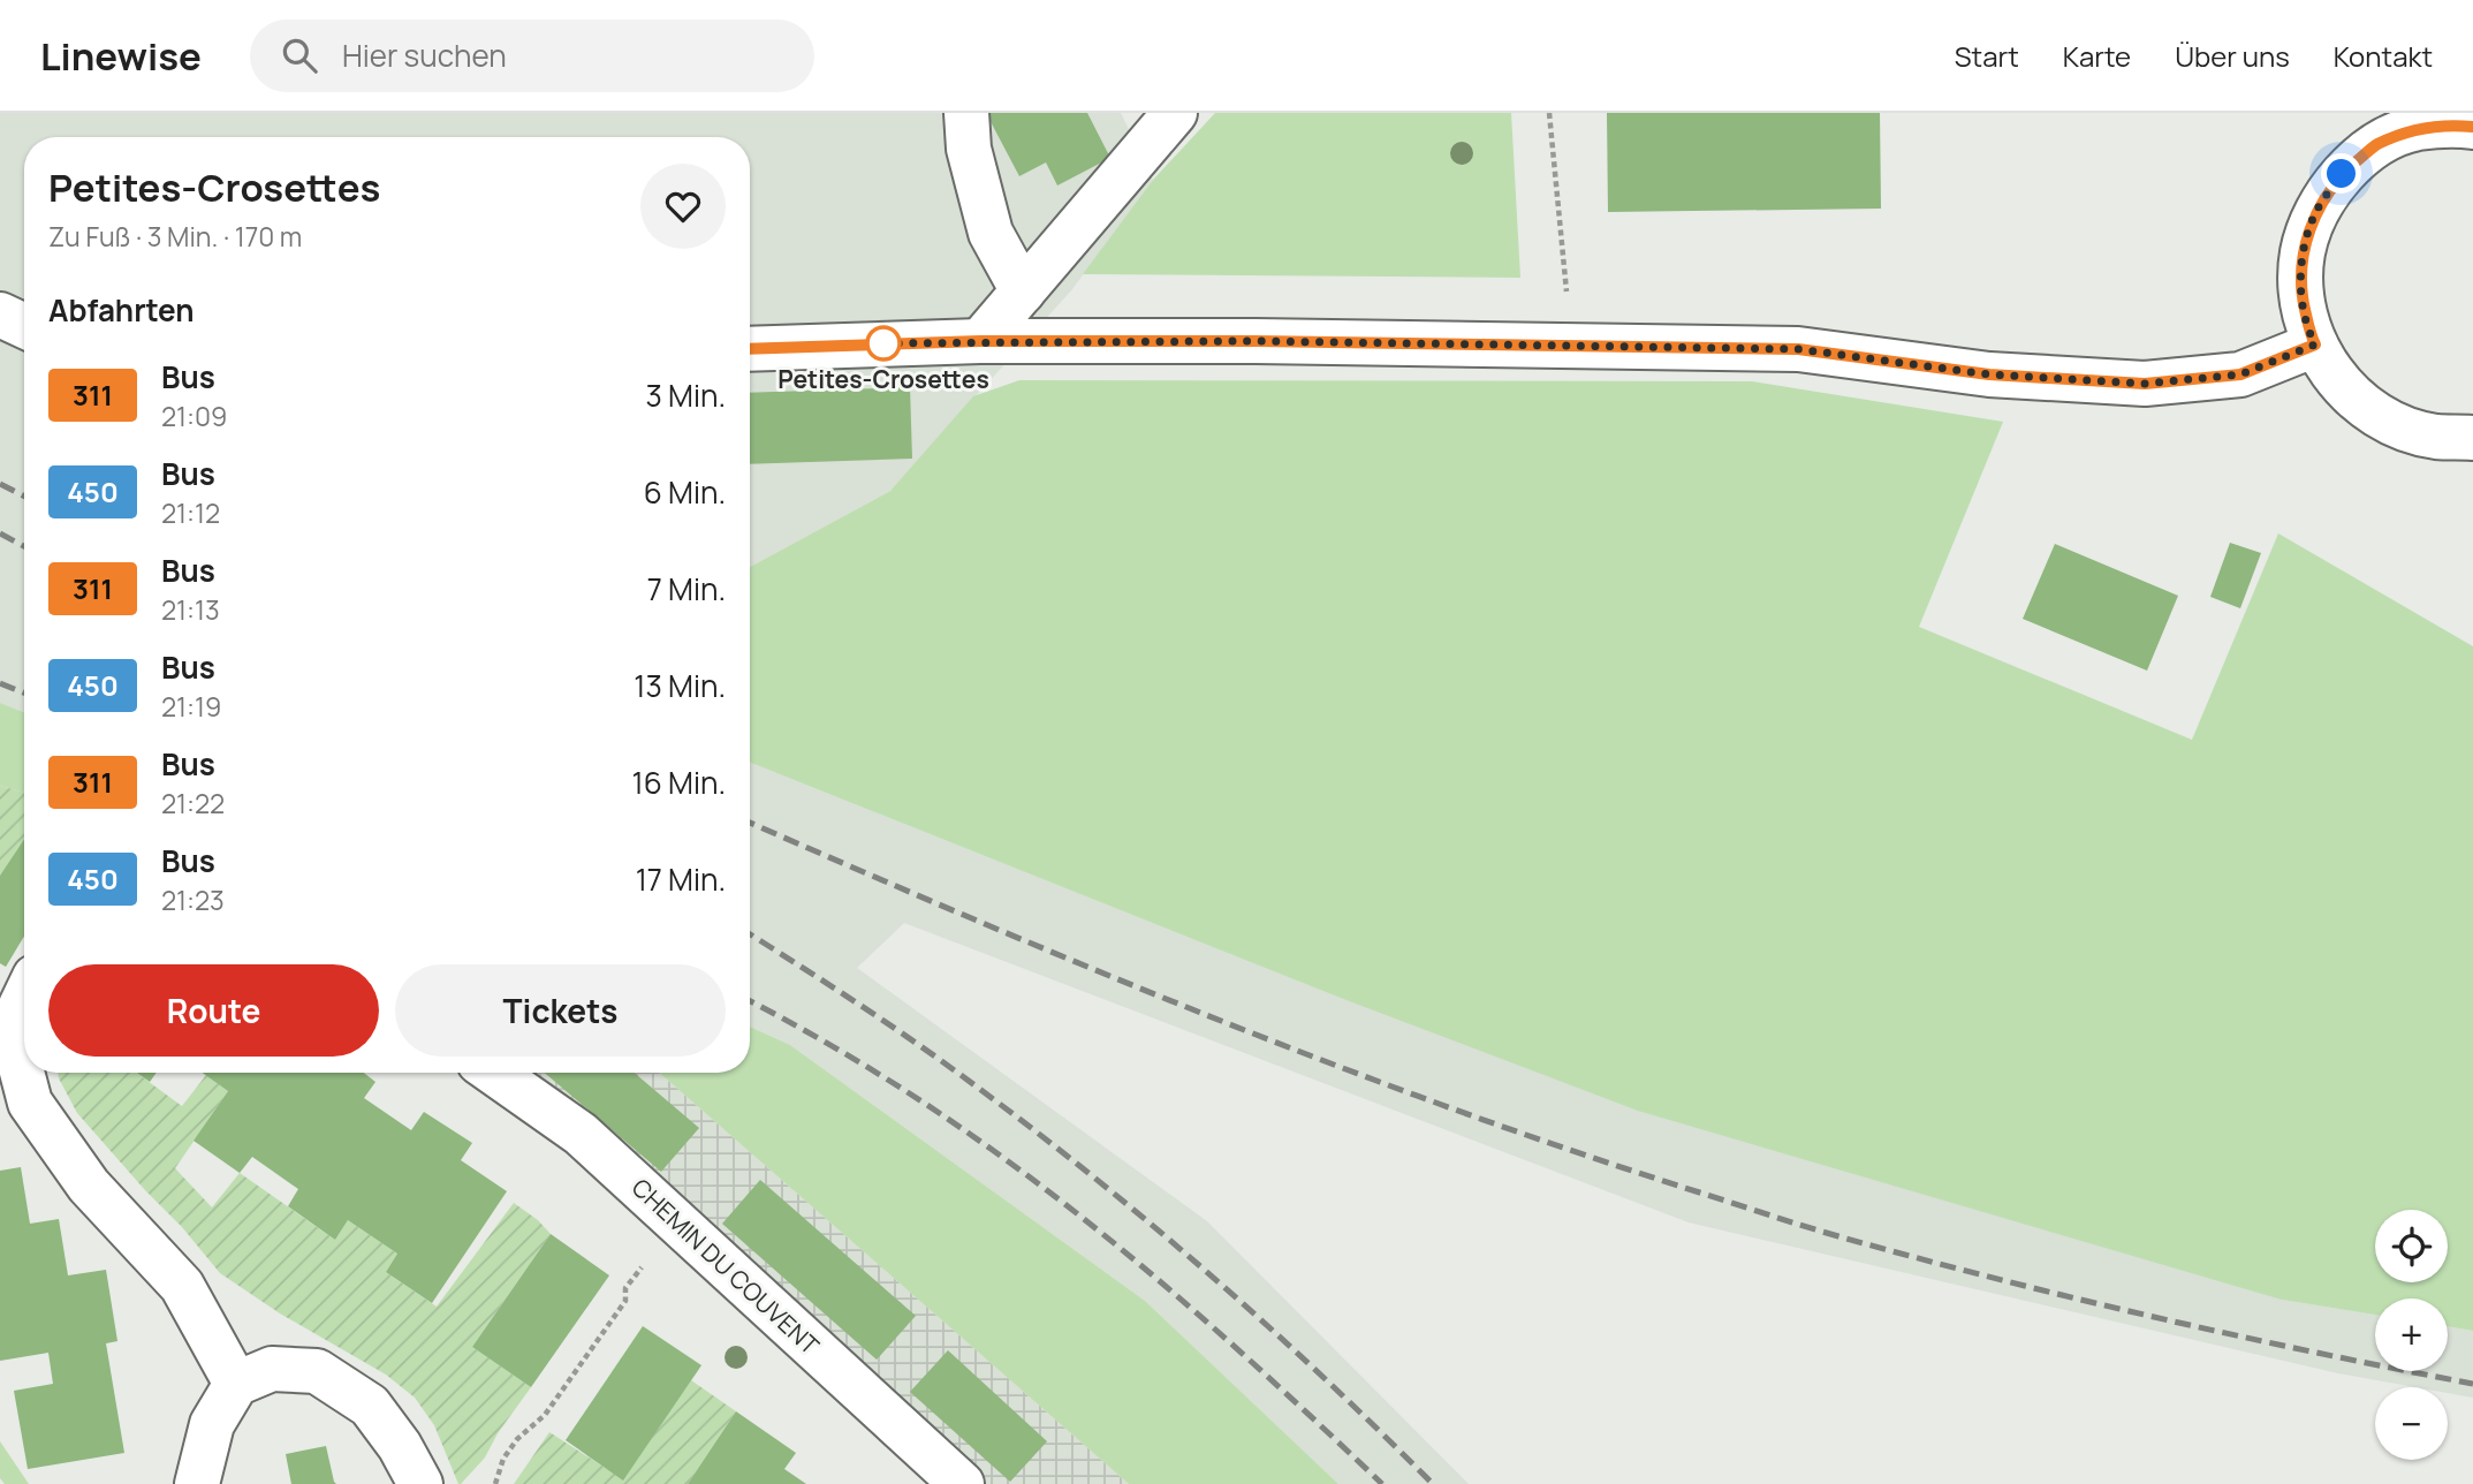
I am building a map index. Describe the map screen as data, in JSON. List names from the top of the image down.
{
  "streets": {
    "main road": ["CHEMIN DU COUVENT"]
  },
  "places": ["Petites-Crosettes"],
  "lines": ["bus line 311"],
  "page": {
    "header": "Linewise",
    "search": "Hier suchen",
    "nav": [
      "Start",
      "Karte",
      "Über uns",
      "Kontakt"
    ],
    "heading": [
      ["Petites-Crosettes", "Zu Fuß · 3 Min. · 170 m"],
      "Abfahrten"
    ],
    "list": [
      {
        "mark": "311",
        "name": "Bus",
        "note": "21:09",
        "value": "3 Min."
      },
      {
        "mark": "450",
        "name": "Bus",
        "note": "21:12",
        "value": "6 Min."
      },
      {
        "mark": "311",
        "name": "Bus",
        "note": "21:13",
        "value": "7 Min."
      },
      {
        "mark": "450",
        "name": "Bus",
        "note": "21:19",
        "value": "13 Min."
      },
      {
        "mark": "311",
        "name": "Bus",
        "note": "21:22",
        "value": "16 Min."
      },
      {
        "mark": "450",
        "name": "Bus",
        "note": "21:23",
        "value": "17 Min."
      }
    ],
    "buttons": ["Route", "Tickets"],
    "map_buttons": ["+", "−"]
  }
}
